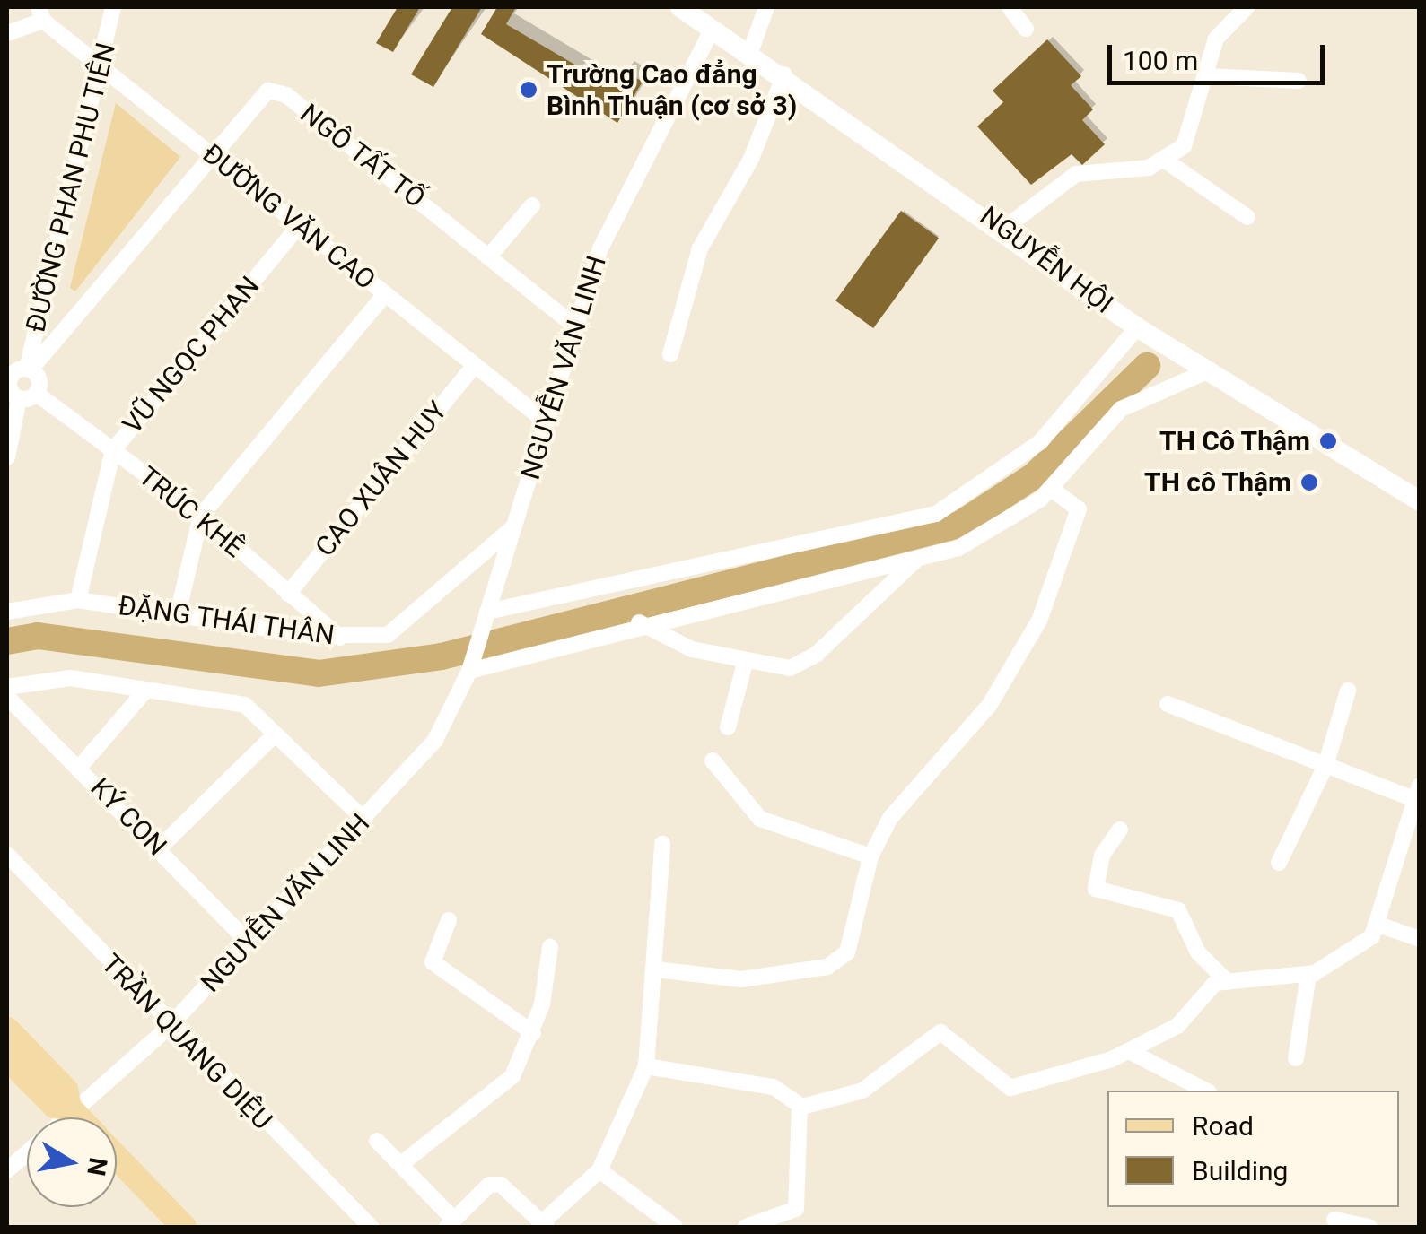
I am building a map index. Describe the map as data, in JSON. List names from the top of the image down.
{
  "streets": {
    "street": [
      "NGÔ TẤT TỐ",
      "ĐƯỜNG PHAN PHU TIÊN",
      "ĐƯỜNG VĂN CAO",
      "NGUYỄN HỘI",
      "VŨ NGỌC PHAN",
      "NGUYỄN VĂN LINH",
      "CAO XUÂN HUY",
      "TRÚC KHÊ",
      "ĐẶNG THÁI THÂN",
      "KÝ CON",
      "TRẦN QUANG DIỆU"
    ]
  },
  "crossings": [
    ["NGÔ TẤT TỐ", "ĐƯỜNG PHAN PHU TIÊN"],
    ["NGÔ TẤT TỐ", "ĐƯỜNG VĂN CAO"],
    ["NGÔ TẤT TỐ", "NGUYỄN VĂN LINH"],
    ["ĐƯỜNG PHAN PHU TIÊN", "ĐƯỜNG VĂN CAO"],
    ["ĐƯỜNG VĂN CAO", "VŨ NGỌC PHAN"],
    ["ĐƯỜNG VĂN CAO", "NGUYỄN VĂN LINH"],
    ["ĐƯỜNG VĂN CAO", "CAO XUÂN HUY"],
    ["NGUYỄN HỘI", "NGUYỄN VĂN LINH"],
    ["VŨ NGỌC PHAN", "TRÚC KHÊ"],
    ["VŨ NGỌC PHAN", "ĐẶNG THÁI THÂN"],
    ["NGUYỄN VĂN LINH", "ĐẶNG THÁI THÂN"],
    ["NGUYỄN VĂN LINH", "KÝ CON"],
    ["NGUYỄN VĂN LINH", "TRẦN QUANG DIỆU"],
    ["CAO XUÂN HUY", "TRÚC KHÊ"],
    ["TRÚC KHÊ", "ĐẶNG THÁI THÂN"]
  ],
  "places": ["Trường Cao đẳng Bình Thuận (cơ sở 3)", "TH Cô Thậm", "TH cô Thậm"],
  "legend": ["Road", "Building"],
  "scale_bar": "100 m",
  "north": "right"
}
